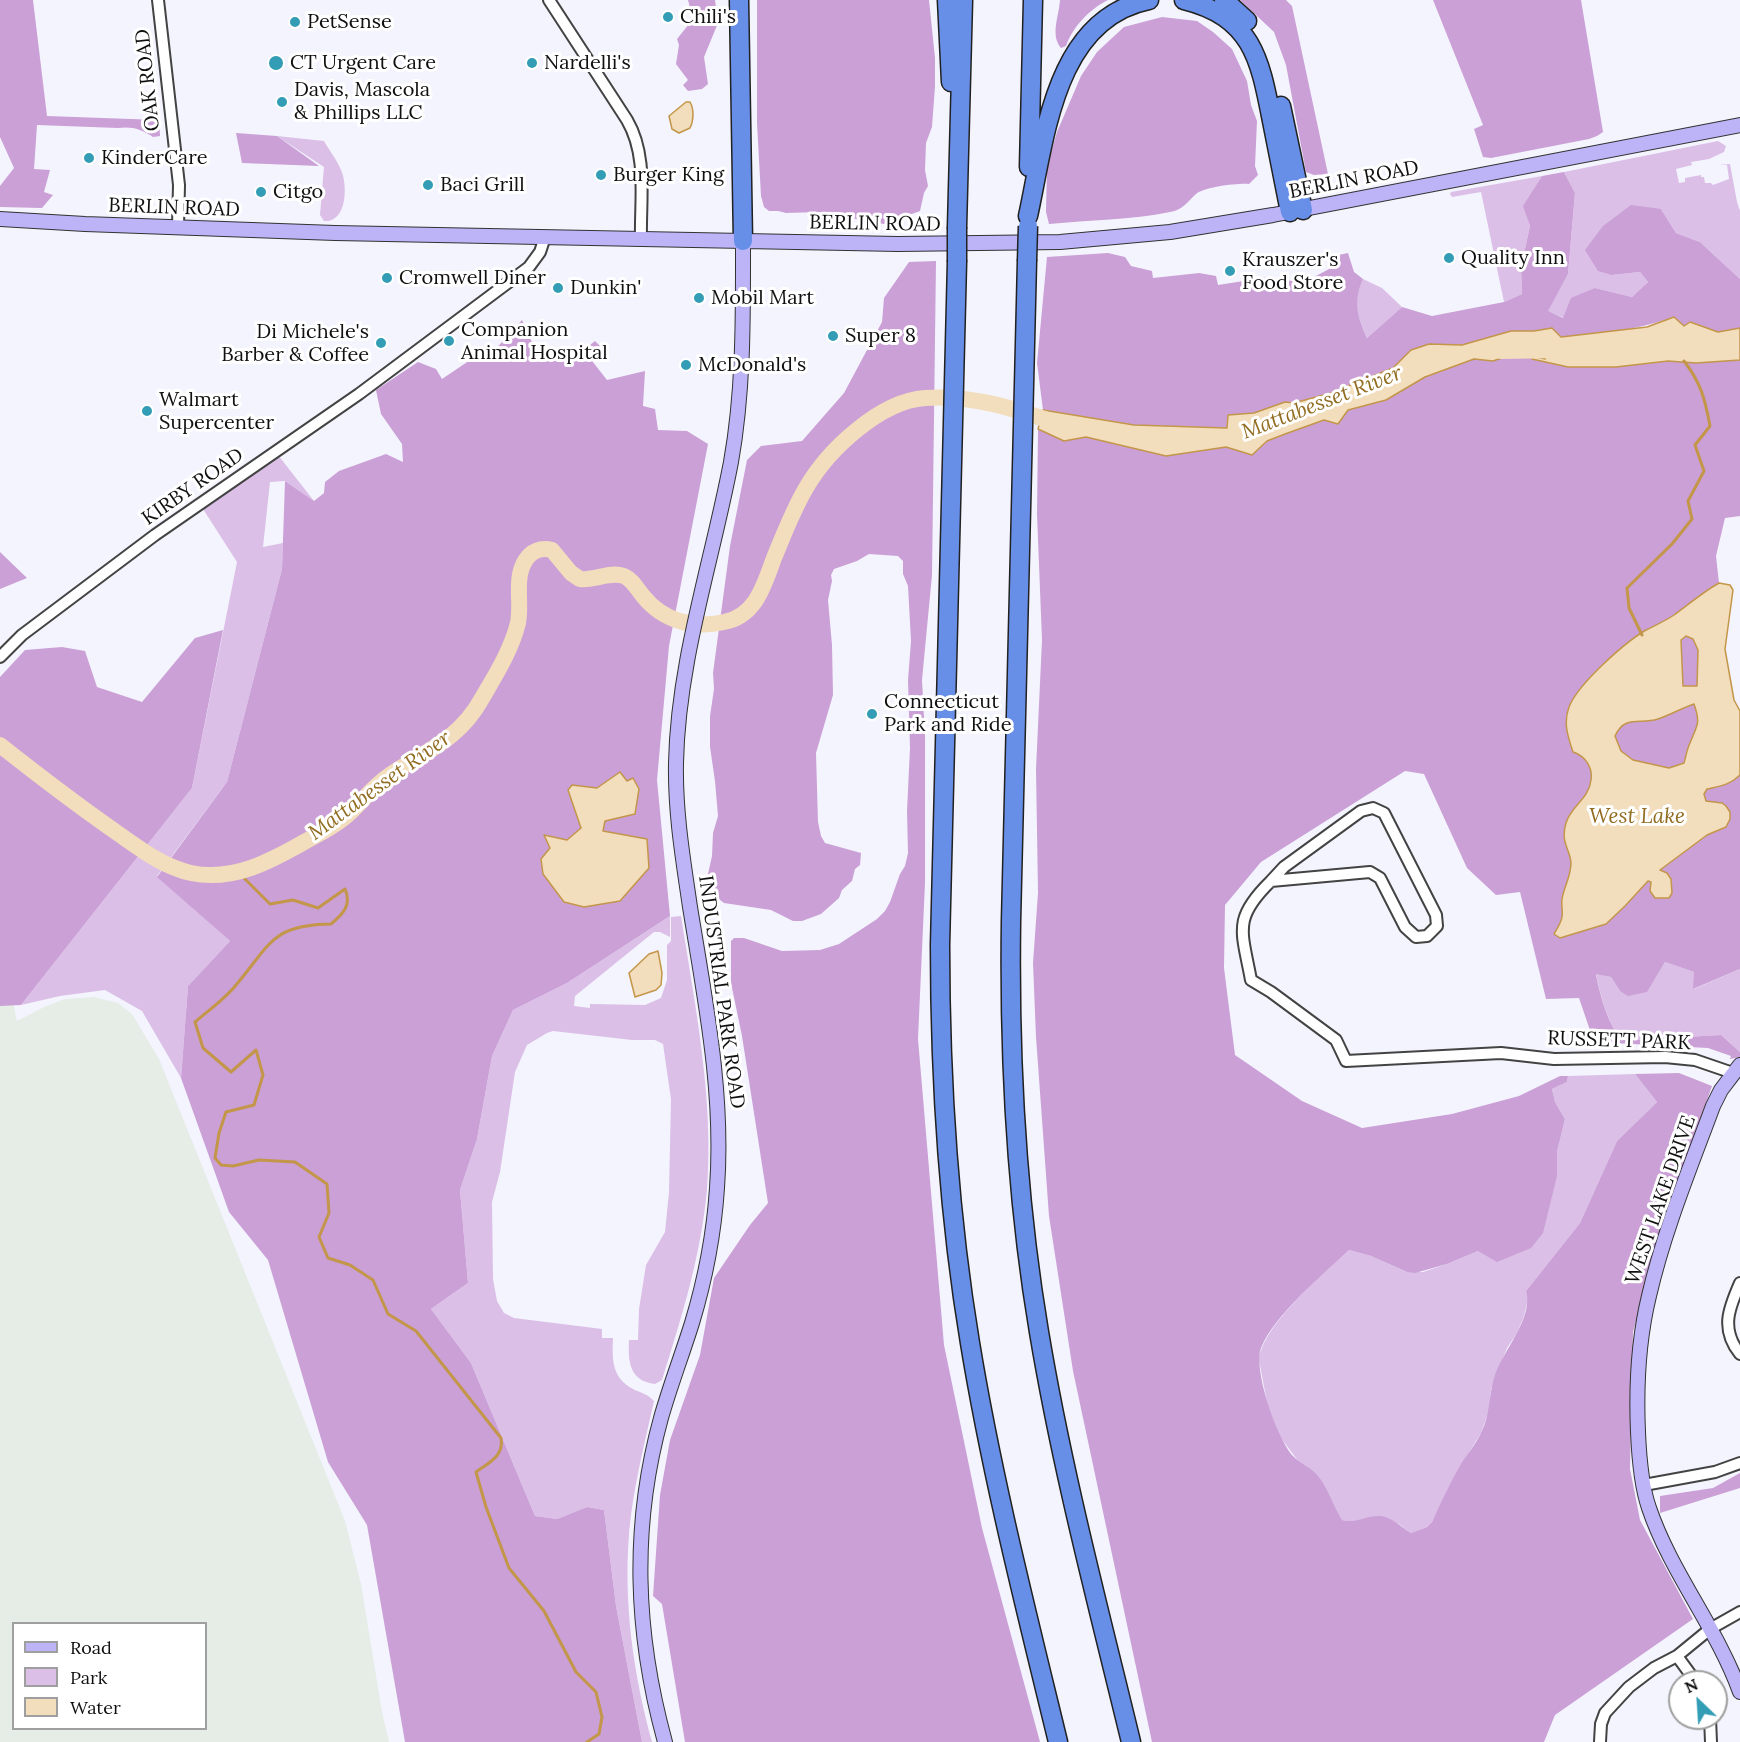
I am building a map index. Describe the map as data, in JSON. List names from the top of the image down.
{
  "streets": {
    "street": [
      "OAK ROAD",
      "BERLIN ROAD",
      "KIRBY ROAD",
      "INDUSTRIAL PARK ROAD",
      "RUSSETT PARK",
      "WEST LAKE DRIVE"
    ]
  },
  "crossings": [
    ["OAK ROAD", "BERLIN ROAD"],
    ["BERLIN ROAD", "KIRBY ROAD"],
    ["BERLIN ROAD", "INDUSTRIAL PARK ROAD"],
    ["RUSSETT PARK", "WEST LAKE DRIVE"]
  ],
  "water": ["Mattabesset River", "West Lake"],
  "places": [
    "Chili's",
    "PetSense",
    "CT Urgent Care",
    "Nardelli's",
    "Davis, Mascola & Phillips LLC",
    "KinderCare",
    "Burger King",
    "Baci Grill",
    "Citgo",
    "Quality Inn",
    "Krauszer's Food Store",
    "Cromwell Diner",
    "Dunkin'",
    "Mobil Mart",
    "Super 8",
    "Companion Animal Hospital",
    "Di Michele's Barber & Coffee",
    "McDonald's",
    "Walmart Supercenter",
    "Connecticut Park and Ride"
  ],
  "legend": ["Road", "Park", "Water"],
  "north": "top left"
}
